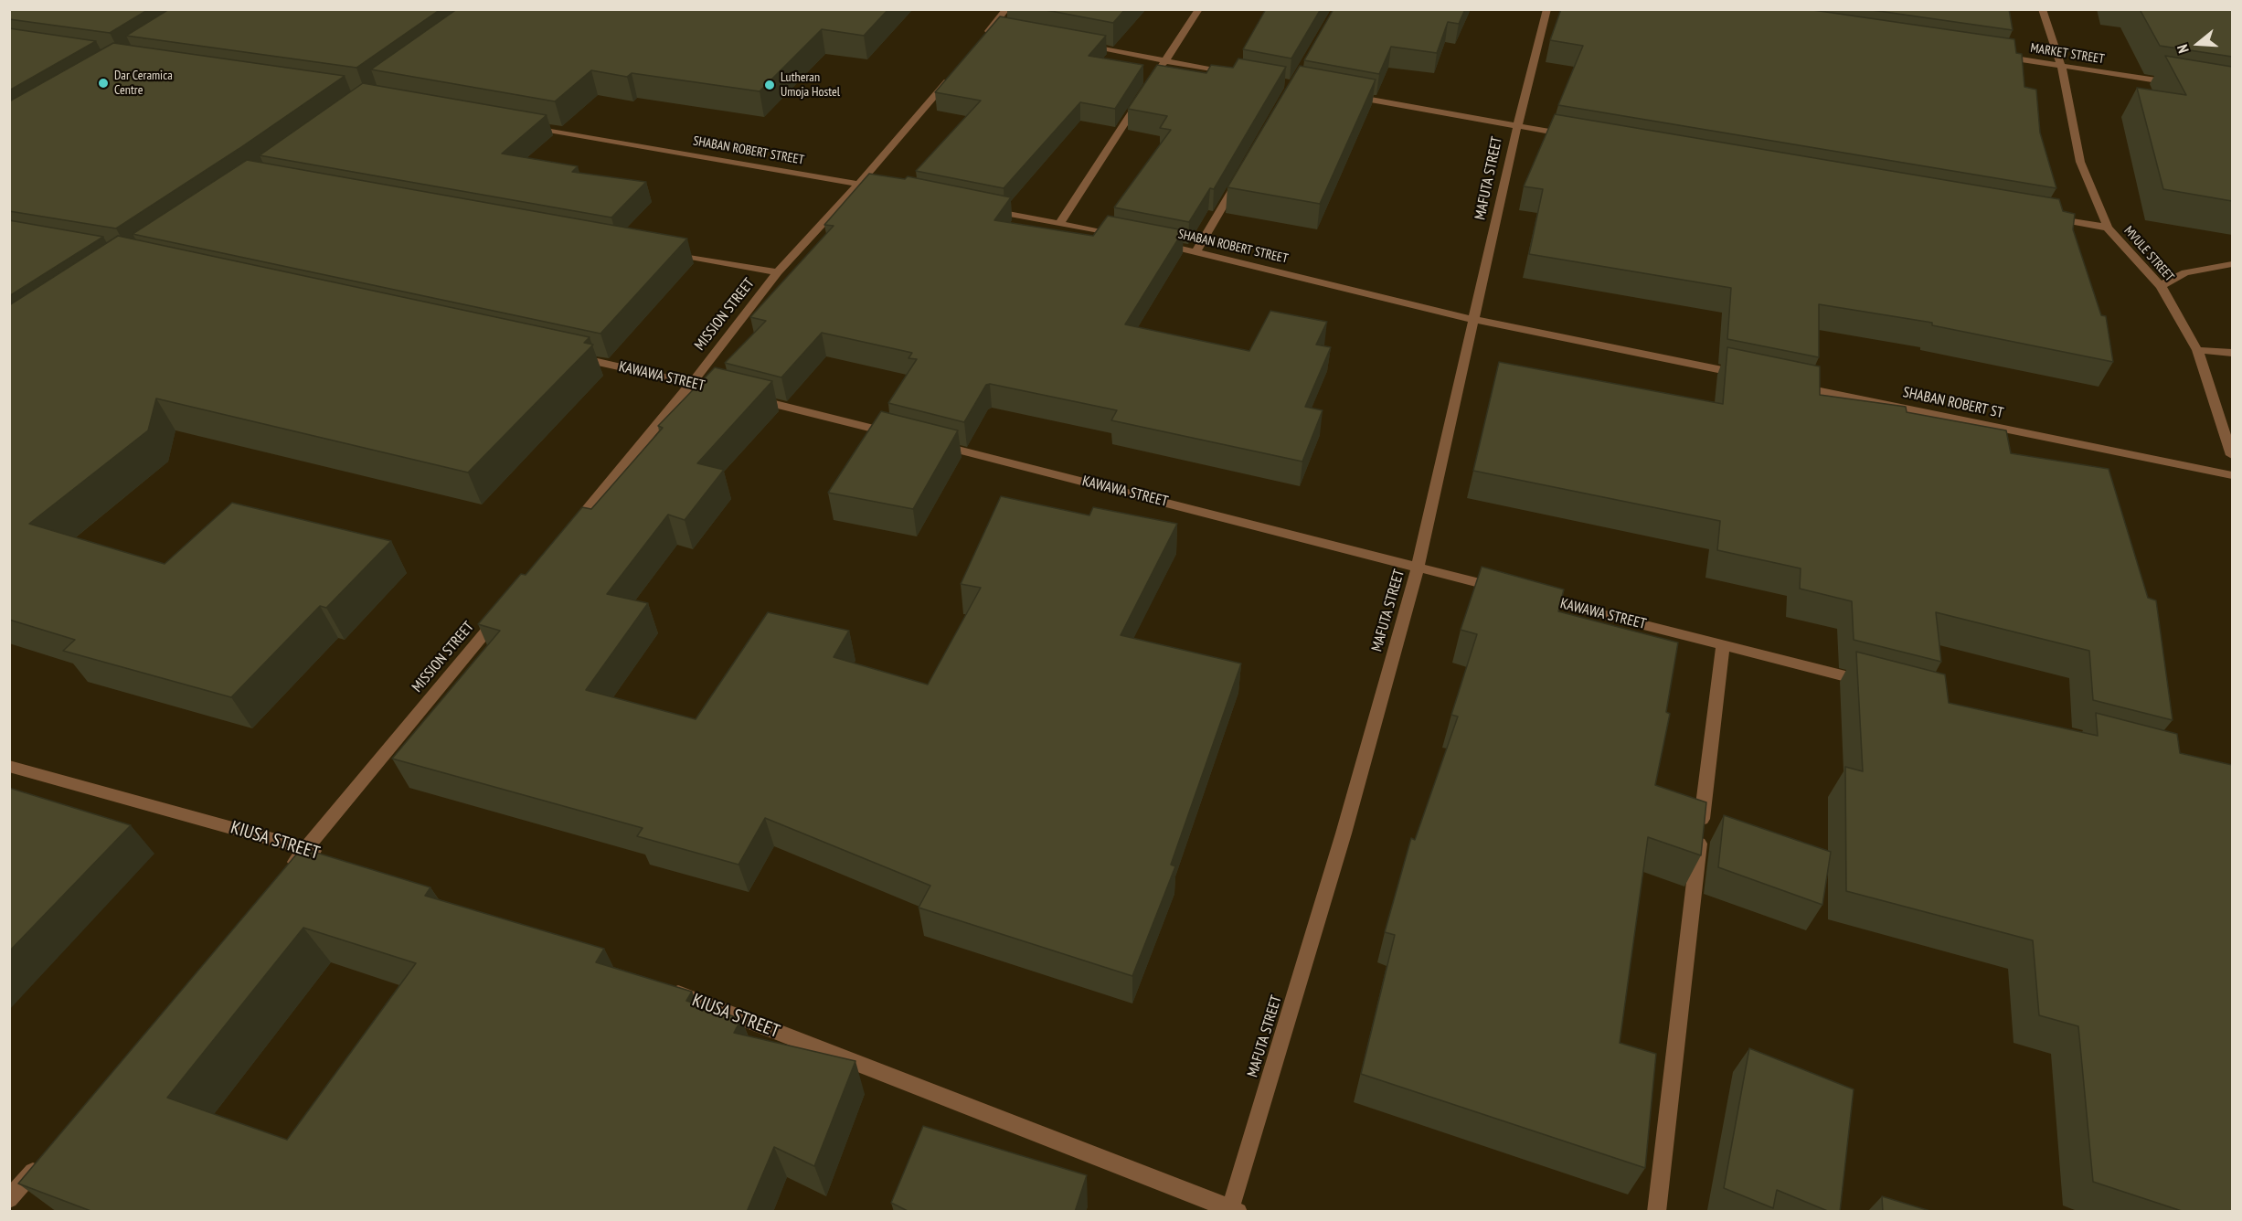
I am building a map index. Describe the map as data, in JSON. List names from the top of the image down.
{
  "streets": {
    "street": [
      "MARKET STREET",
      "SHABAN ROBERT STREET",
      "MAFUTA STREET",
      "MVULE STREET",
      "MISSION STREET",
      "KAWAWA STREET",
      "SHABAN ROBERT ST",
      "KIUSA STREET"
    ]
  },
  "crossings": [
    ["MARKET STREET", "MVULE STREET"],
    ["SHABAN ROBERT STREET", "MAFUTA STREET"],
    ["SHABAN ROBERT STREET", "MISSION STREET"],
    ["MAFUTA STREET", "KAWAWA STREET"],
    ["MAFUTA STREET", "KIUSA STREET"],
    ["MISSION STREET", "KAWAWA STREET"],
    ["MISSION STREET", "KIUSA STREET"]
  ],
  "places": ["Dar Ceramica Centre", "Lutheran Umoja Hostel"],
  "north": "left"
}
